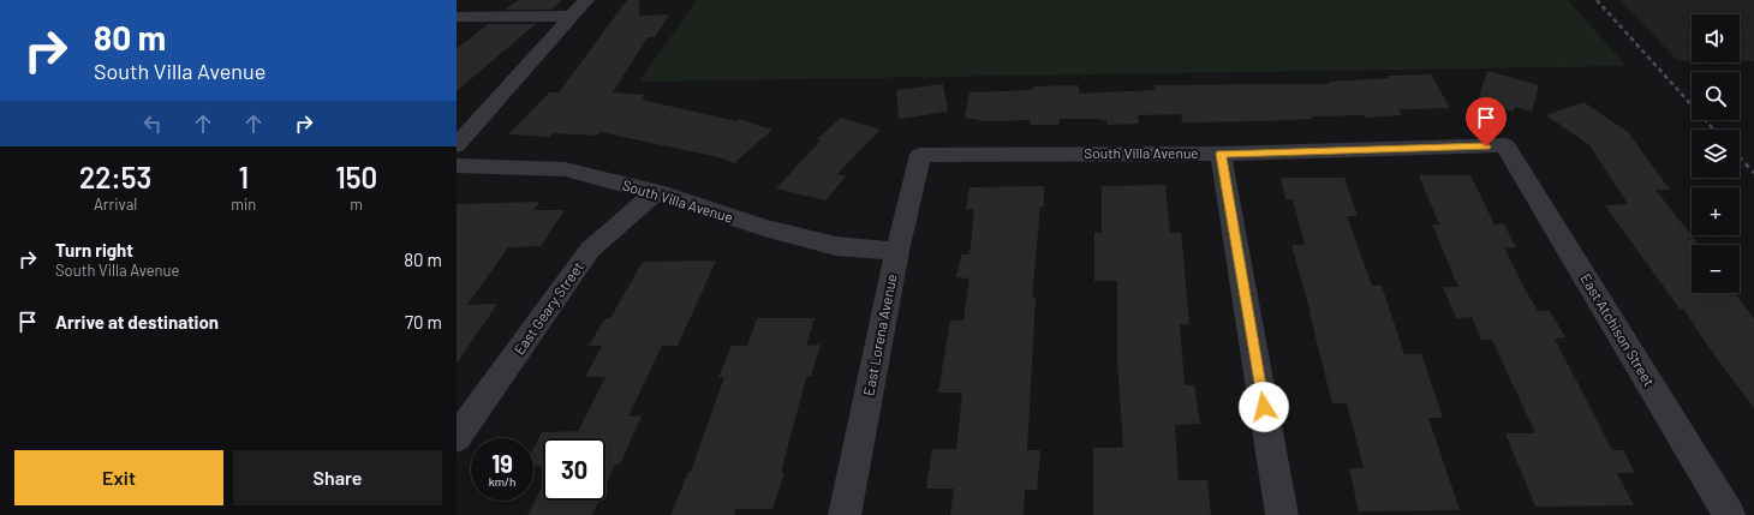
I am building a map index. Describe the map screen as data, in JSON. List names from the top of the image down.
{
  "streets": {
    "street": [
      "South Villa Avenue",
      "East Geary Street",
      "East Atchison Street",
      "East Lorena Avenue"
    ]
  },
  "crossings": [
    ["South Villa Avenue", "East Geary Street"],
    ["South Villa Avenue", "East Atchison Street"],
    ["South Villa Avenue", "East Lorena Avenue"]
  ],
  "page": {
    "turn": ["80 m", "South Villa Avenue"],
    "map_buttons": ["+", "−"],
    "eta": [
      "22:53",
      "Arrival",
      "1",
      "min",
      "150",
      "m"
    ],
    "list": [
      {
        "name": "Turn right",
        "note": "South Villa Avenue",
        "value": "80 m"
      },
      {
        "name": "Arrive at destination",
        "value": "70 m"
      }
    ],
    "speed": "19 km/h",
    "limit": "30",
    "buttons": ["Exit", "Share"]
  }
}
